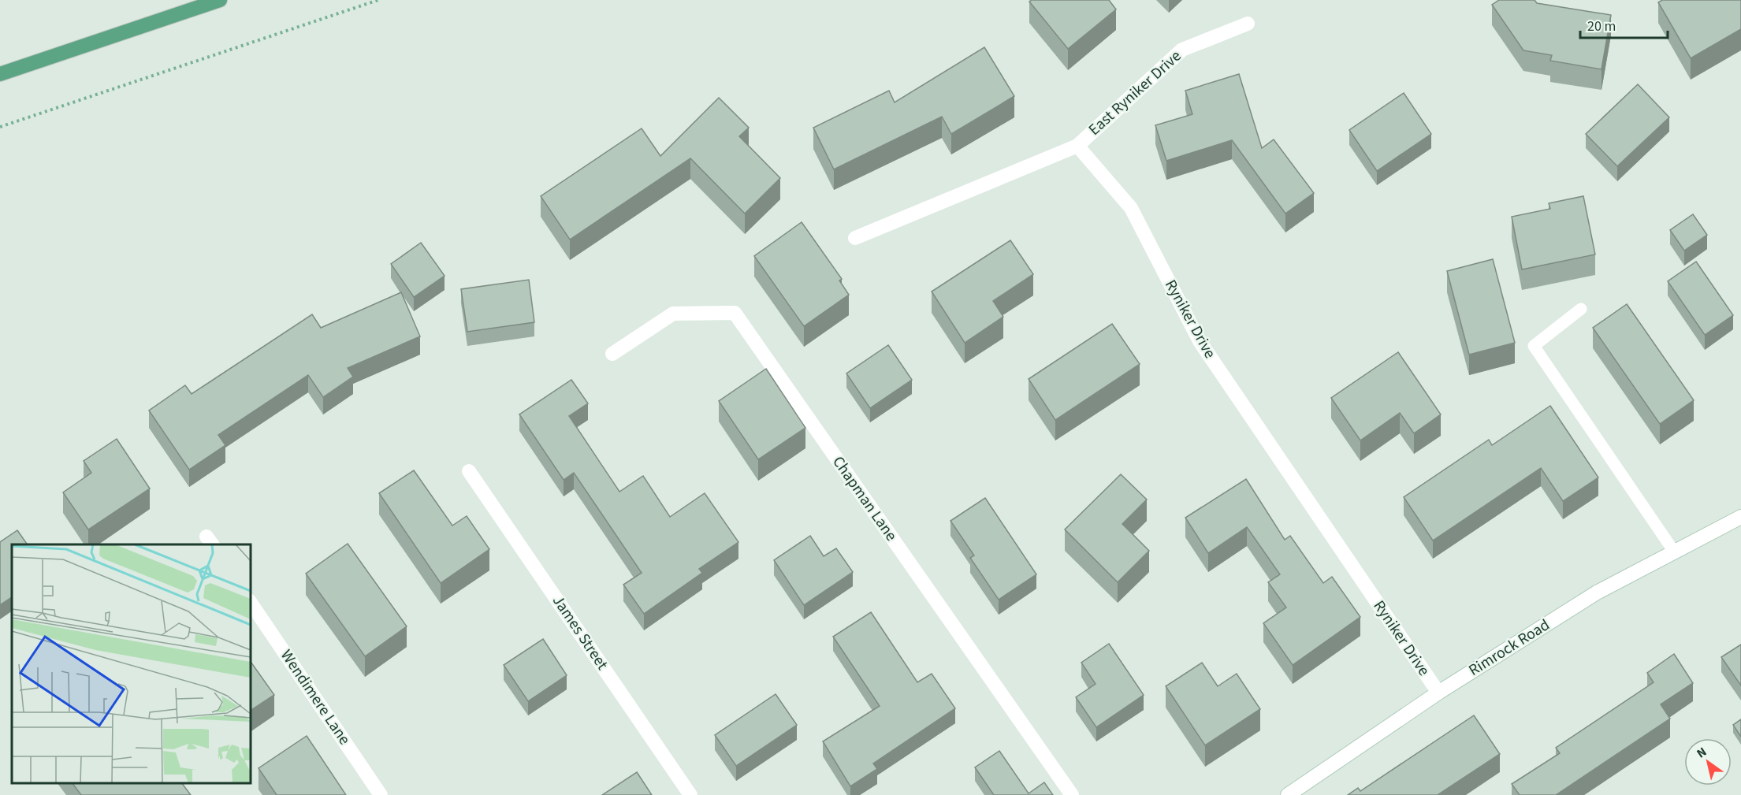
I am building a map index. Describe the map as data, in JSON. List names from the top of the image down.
{
  "streets": {
    "street": [
      "East Ryniker Drive",
      "Ryniker Drive",
      "Chapman Lane",
      "James Street",
      "Rimrock Road",
      "Wendimere Lane"
    ]
  },
  "crossings": [
    ["East Ryniker Drive", "Ryniker Drive"],
    ["Ryniker Drive", "Rimrock Road"]
  ],
  "scale_bar": "20 m",
  "north": "top left"
}
